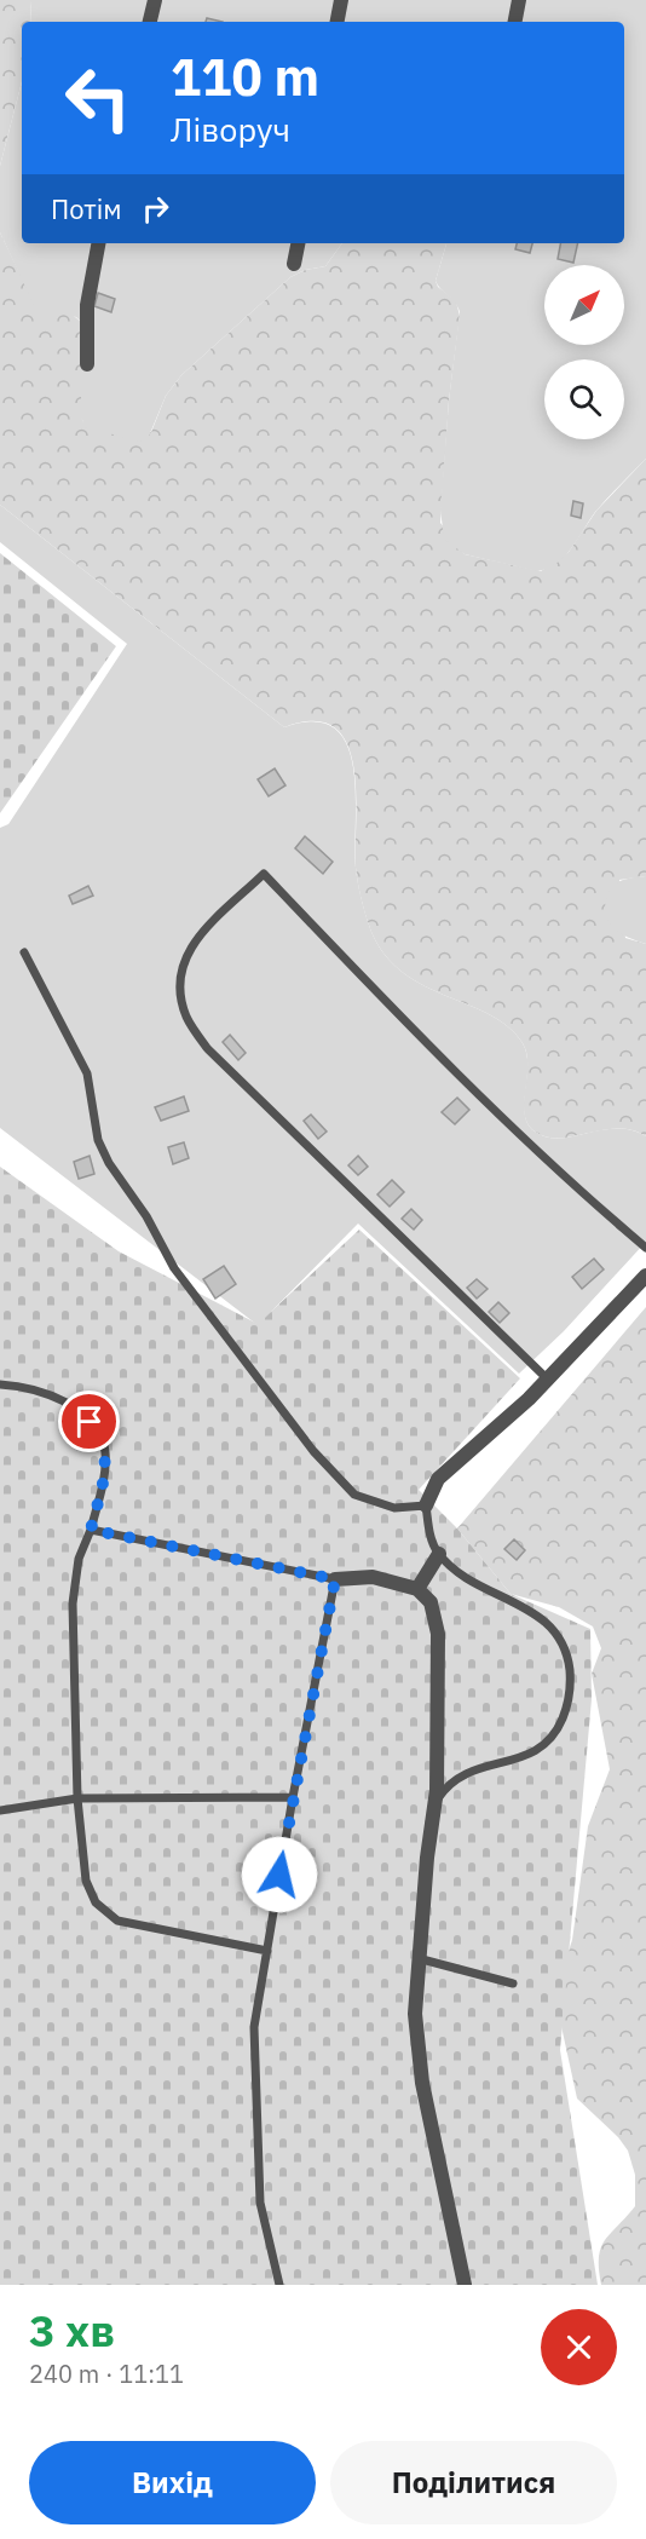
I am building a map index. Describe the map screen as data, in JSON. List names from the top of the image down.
{
  "north": "top right",
  "page": {
    "turn": ["110 m", "Ліворуч"],
    "then": "Потім",
    "heading": ["3 хв", "240 m · 11:11"],
    "buttons": ["Вихід", "Поділитися"]
  }
}
